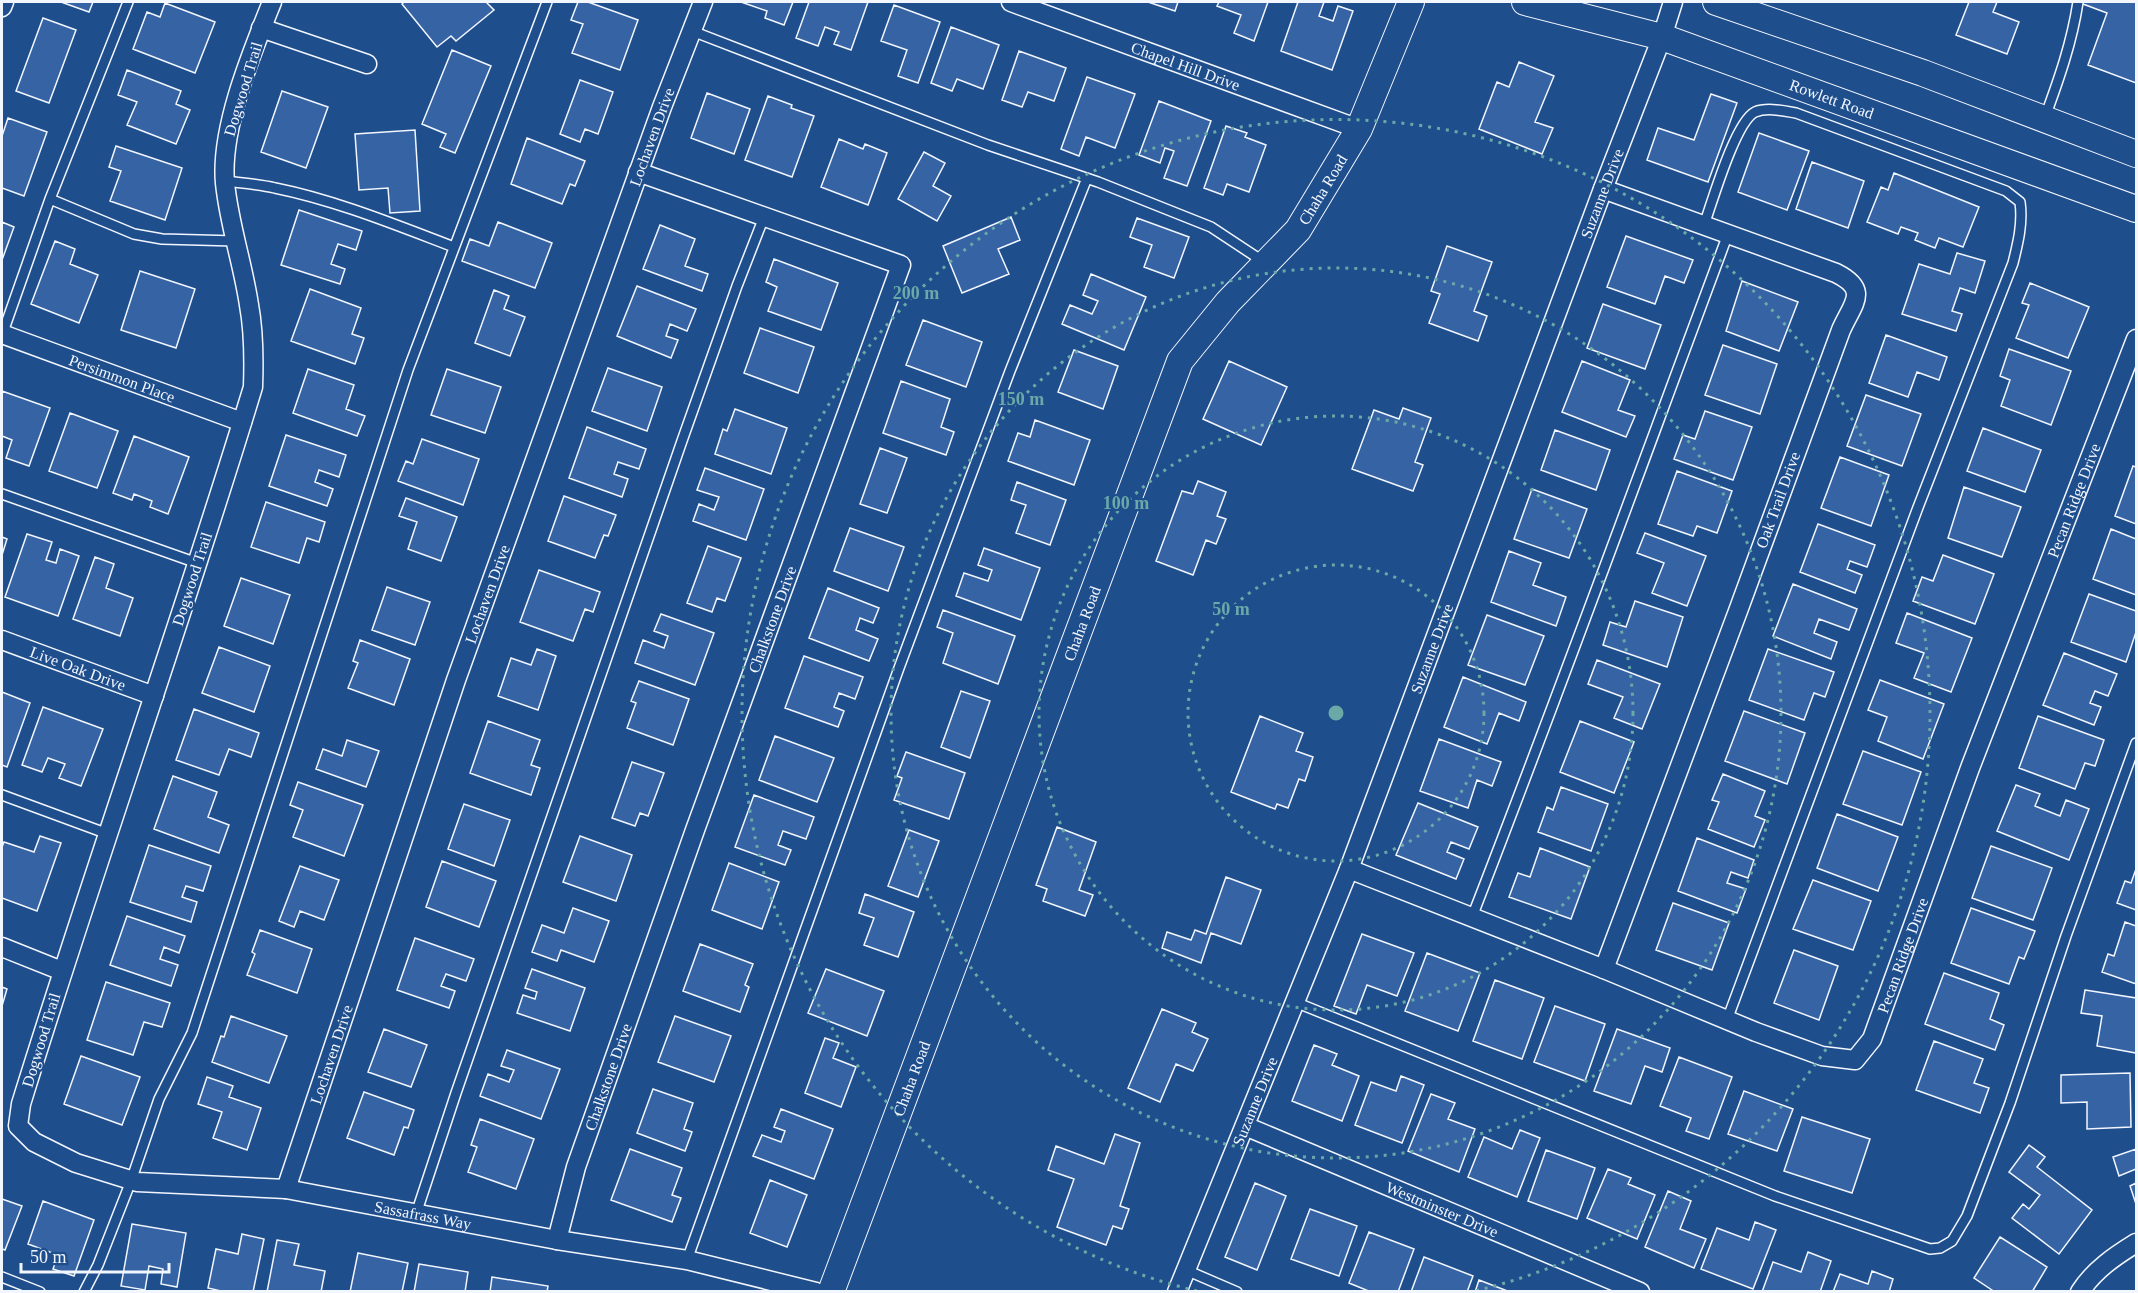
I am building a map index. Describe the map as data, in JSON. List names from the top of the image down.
{
  "streets": {
    "street": [
      "Chapel Hill Drive",
      "Dogwood Trail",
      "Rowlett Road",
      "Lochaven Drive",
      "Chaha Road",
      "Suzanne Drive",
      "Persimmon Place",
      "Oak Trail Drive",
      "Pecan Ridge Drive",
      "Chalkstone Drive",
      "Live Oak Drive",
      "Westminster Drive",
      "Sassafrass Way"
    ]
  },
  "crossings": [
    ["Chapel Hill Drive", "Chaha Road"],
    ["Dogwood Trail", "Persimmon Place"],
    ["Dogwood Trail", "Live Oak Drive"],
    ["Dogwood Trail", "Sassafrass Way"],
    ["Rowlett Road", "Suzanne Drive"],
    ["Lochaven Drive", "Chalkstone Drive"],
    ["Lochaven Drive", "Sassafrass Way"],
    ["Suzanne Drive", "Oak Trail Drive"],
    ["Suzanne Drive", "Pecan Ridge Drive"],
    ["Suzanne Drive", "Westminster Drive"],
    ["Oak Trail Drive", "Pecan Ridge Drive"],
    ["Chalkstone Drive", "Sassafrass Way"]
  ],
  "scale_bar": "50 m",
  "rings": [
    "200 m",
    "150 m",
    "100 m",
    "50 m"
  ]
}
